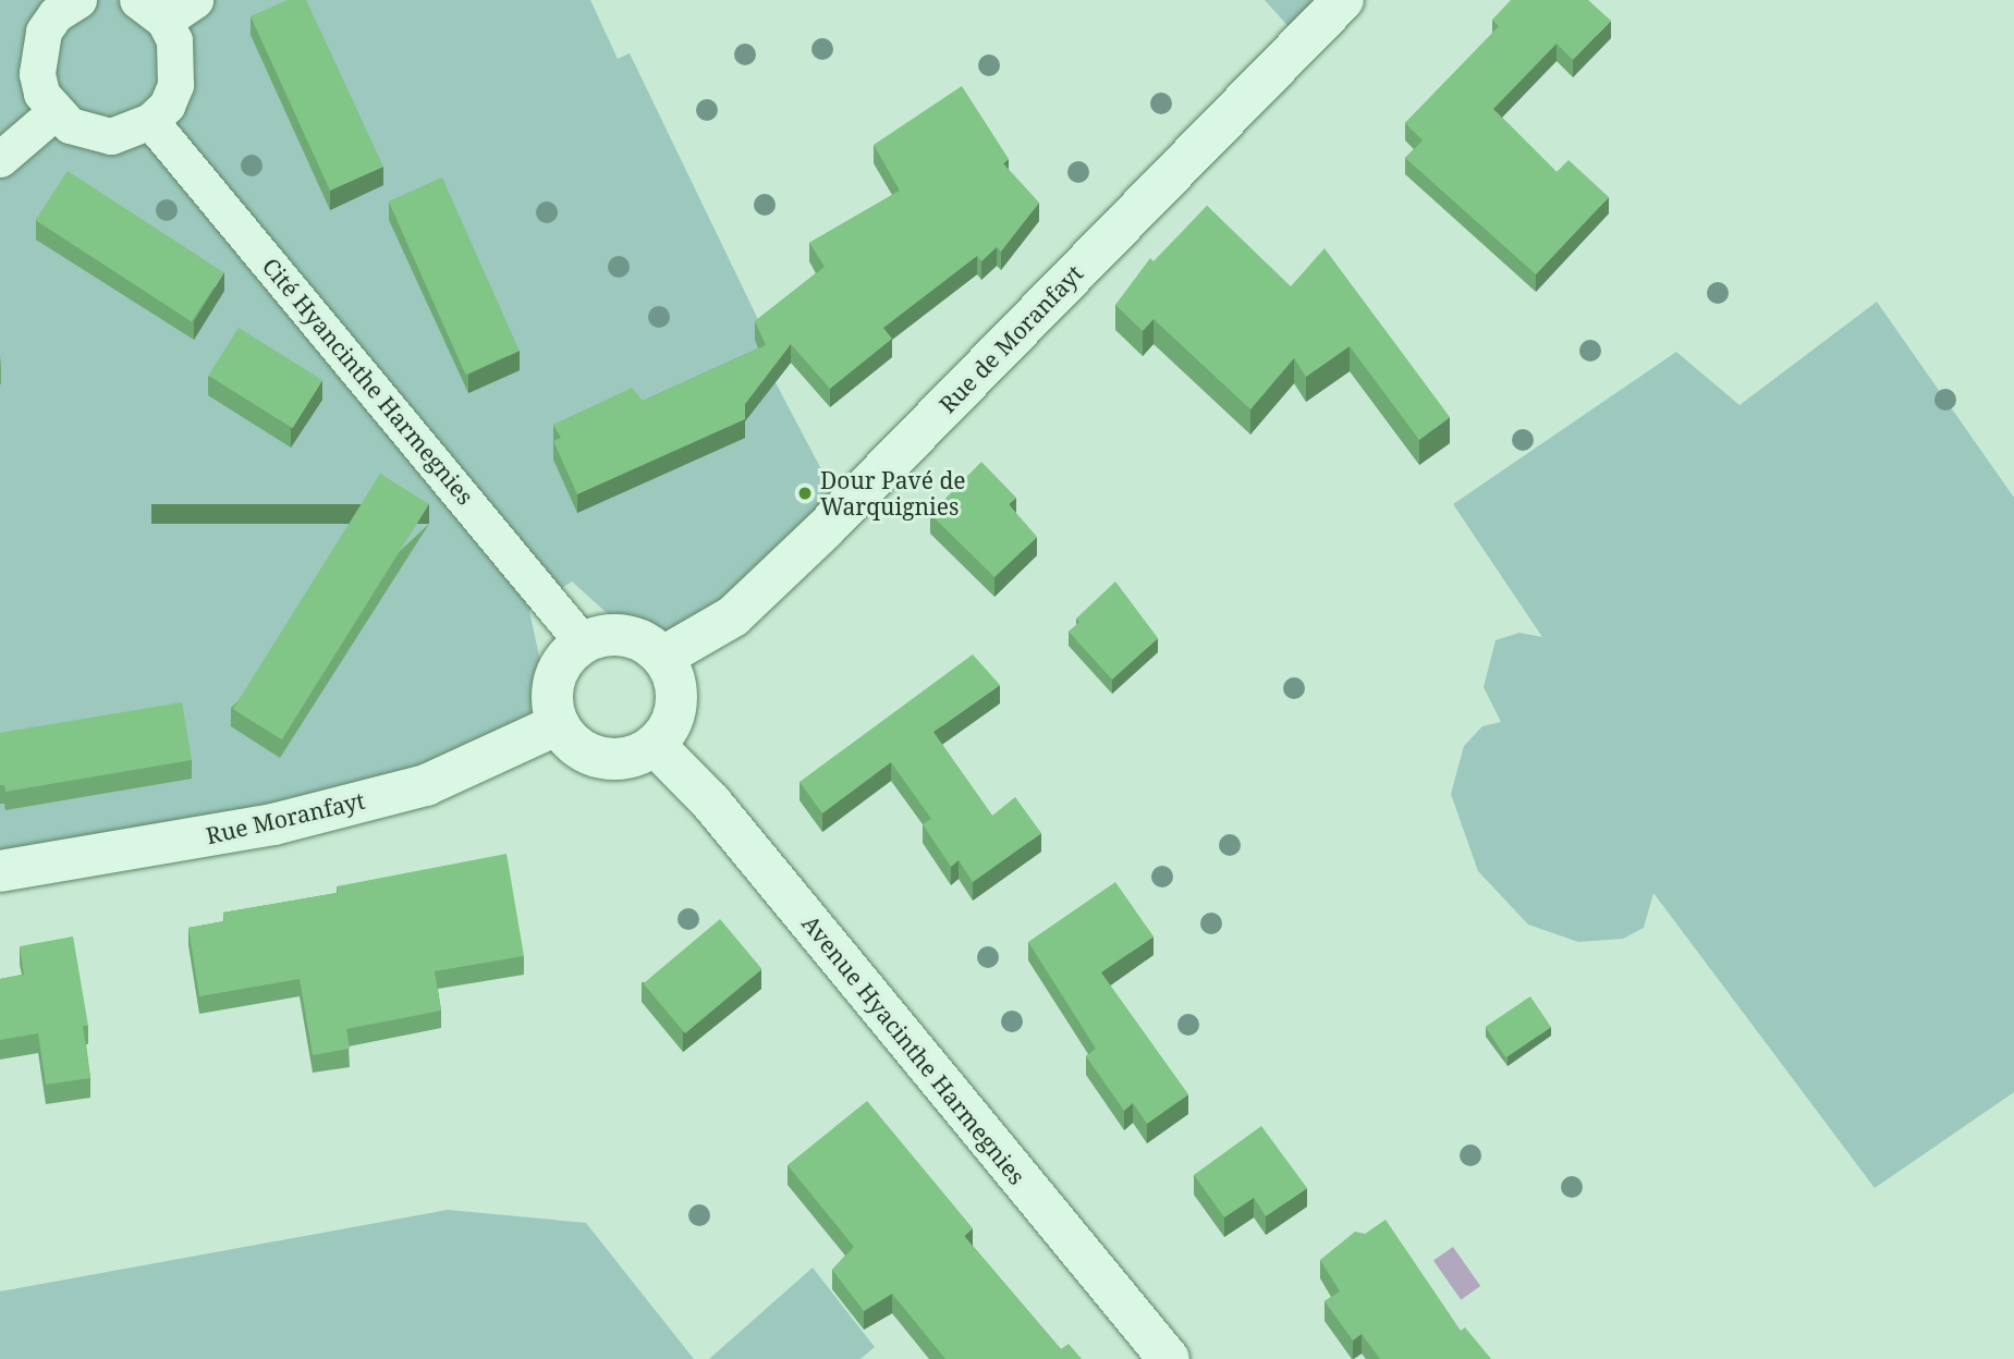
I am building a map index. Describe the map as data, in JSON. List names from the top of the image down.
{
  "streets": {
    "main road": ["Rue de Moranfayt", "Rue Moranfayt", "Avenue Hyacinthe Harmegnies"],
    "street": ["Cité Hyancinthe Harmegnies"]
  },
  "crossings": [
    ["Rue de Moranfayt", "Cité Hyancinthe Harmegnies"],
    ["Rue de Moranfayt", "Rue Moranfayt"],
    ["Rue de Moranfayt", "Avenue Hyacinthe Harmegnies"],
    ["Cité Hyancinthe Harmegnies", "Rue Moranfayt"],
    ["Cité Hyancinthe Harmegnies", "Avenue Hyacinthe Harmegnies"],
    ["Rue Moranfayt", "Avenue Hyacinthe Harmegnies"]
  ],
  "places": ["Dour Pavé de Warquignies"]
}
